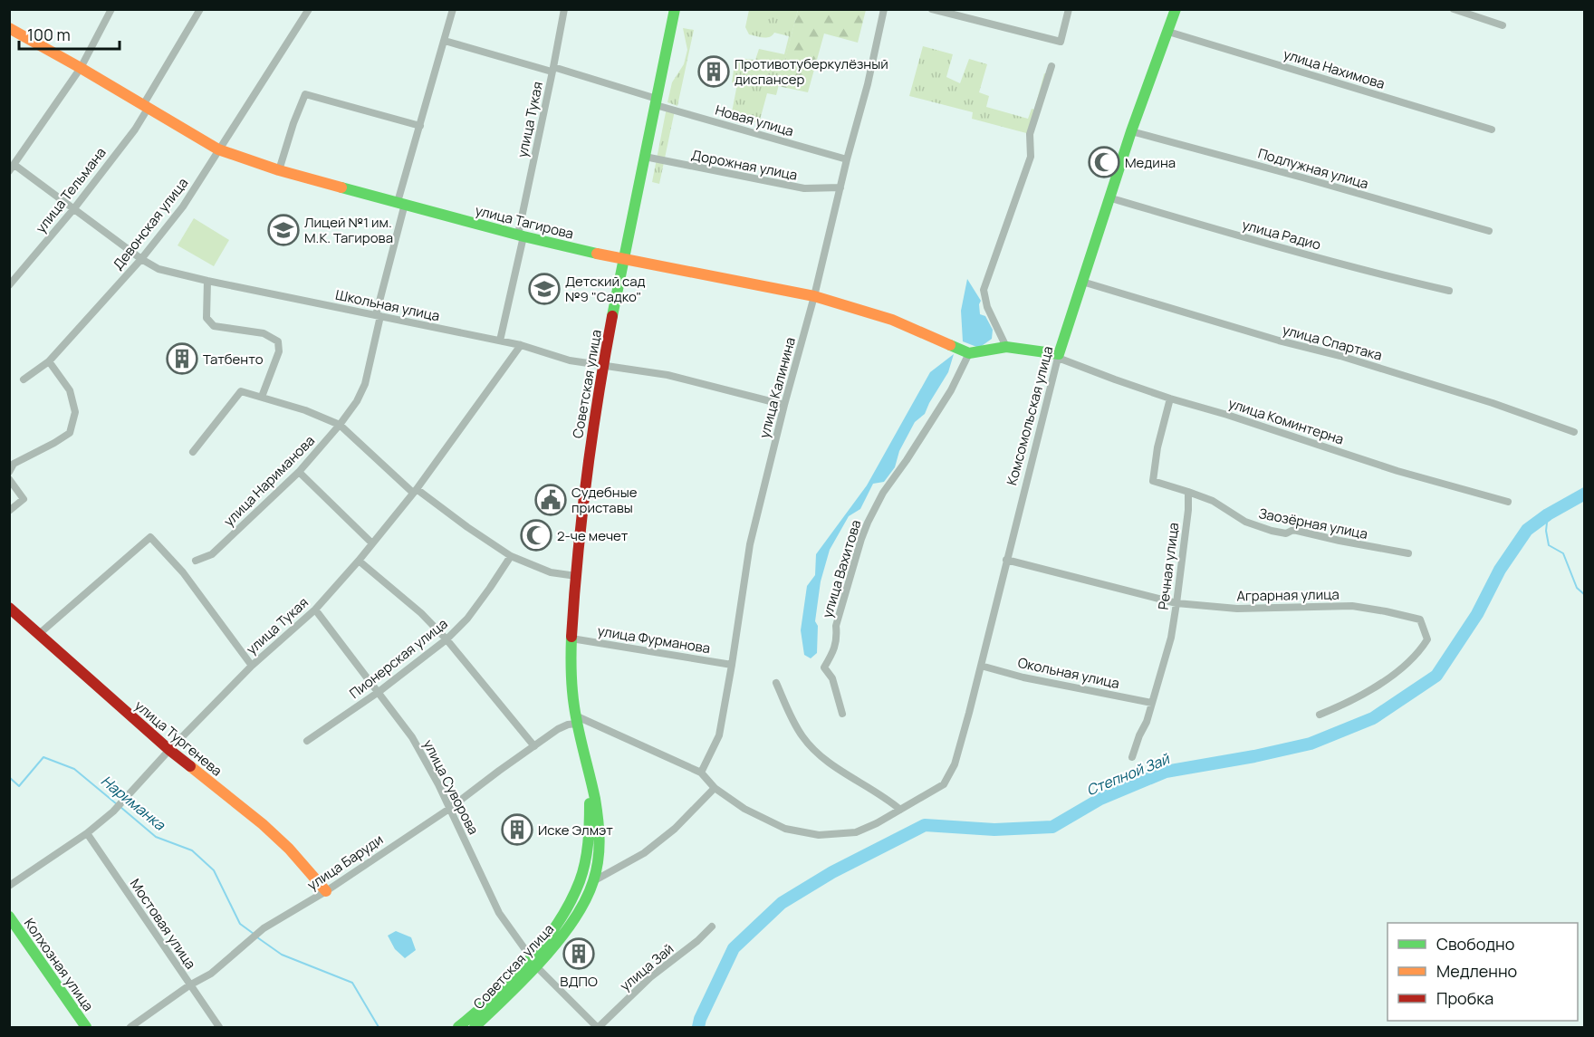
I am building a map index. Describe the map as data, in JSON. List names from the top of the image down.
{
  "streets": {
    "street": [
      "улица Нахимова",
      "улица Тукая",
      "Новая улица",
      "Дорожная улица",
      "Подлужная улица",
      "улица Тельмана",
      "улица Тагирова",
      "Девонская улица",
      "улица Радио",
      "Школьная улица",
      "улица Спартака",
      "Советская улица",
      "улица Калинина",
      "Комсомольская улица",
      "улица Коминтерна",
      "улица Нариманова",
      "Заозёрная улица",
      "Речная улица",
      "улица Вахитова",
      "Аграрная улица",
      "улица Фурманова",
      "Пионерская улица",
      "Окольная улица",
      "улица Тургенева",
      "улица Суворова",
      "улица Баруди",
      "Мостовая улица",
      "Колхозная улица",
      "улица Зай"
    ]
  },
  "crossings": [
    ["улица Нахимова", "Комсомольская улица"],
    ["улица Тукая", "Новая улица"],
    ["улица Тукая", "улица Тагирова"],
    ["улица Тукая", "Школьная улица"],
    ["улица Тукая", "улица Тургенева"],
    ["улица Тукая", "улица Суворова"],
    ["улица Тукая", "Мостовая улица"],
    ["Новая улица", "Советская улица"],
    ["Новая улица", "улица Калинина"],
    ["Новая улица", "улица Нариманова"],
    ["Дорожная улица", "Советская улица"],
    ["Дорожная улица", "улица Калинина"],
    ["Подлужная улица", "Комсомольская улица"],
    ["улица Тельмана", "улица Тагирова"],
    ["улица Тельмана", "Школьная улица"],
    ["улица Тагирова", "Девонская улица"],
    ["улица Тагирова", "Советская улица"],
    ["улица Тагирова", "улица Калинина"],
    ["улица Тагирова", "улица Нариманова"],
    ["улица Тагирова", "улица Вахитова"],
    ["Девонская улица", "Школьная улица"],
    ["улица Радио", "Комсомольская улица"],
    ["Школьная улица", "Советская улица"],
    ["Школьная улица", "улица Калинина"],
    ["Школьная улица", "улица Нариманова"],
    ["улица Спартака", "Комсомольская улица"],
    ["Советская улица", "улица Фурманова"],
    ["Советская улица", "улица Суворова"],
    ["Советская улица", "улица Баруди"],
    ["улица Калинина", "Комсомольская улица"],
    ["улица Калинина", "улица Фурманова"],
    ["Комсомольская улица", "улица Коминтерна"],
    ["Комсомольская улица", "Аграрная улица"],
    ["Комсомольская улица", "Окольная улица"],
    ["Заозёрная улица", "Речная улица"],
    ["Речная улица", "Аграрная улица"],
    ["Речная улица", "Окольная улица"],
    ["Пионерская улица", "улица Суворова"],
    ["улица Тургенева", "улица Баруди"],
    ["улица Суворова", "улица Баруди"],
    ["улица Суворова", "улица Зай"],
    ["улица Баруди", "Мостовая улица"]
  ],
  "water": ["Степной Зай", "Нариманка"],
  "places": {
    "building": [
      "Противотуберкулёзный диспансер",
      "Татбенто",
      "Иске Элмэт",
      "ВДПО"
    ],
    "mosque": ["Медина", "2-че мечет"],
    "school or university": ["Лицей №1 им. М.К. Тагирова", "Детский сад №9 \"Садко\""],
    "public building": ["Судебные приставы"]
  },
  "legend": ["Свободно", "Медленно", "Пробка"],
  "scale_bar": "100 m"
}
